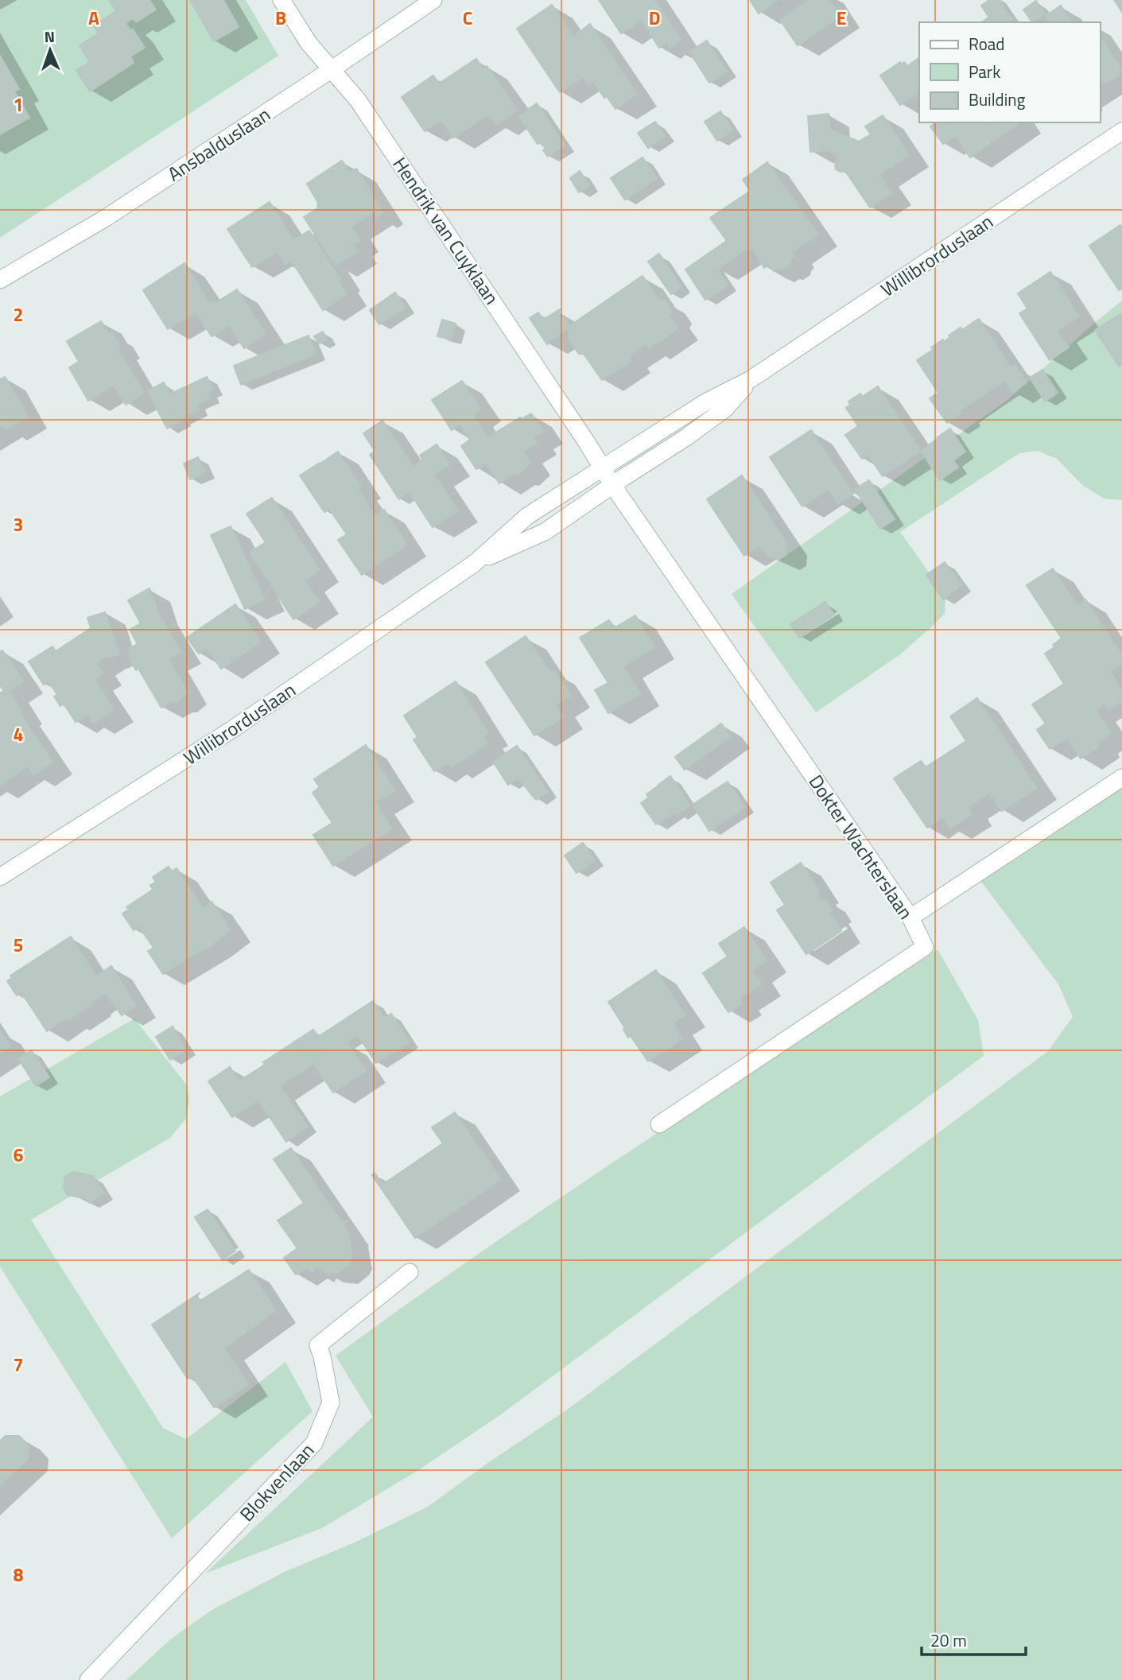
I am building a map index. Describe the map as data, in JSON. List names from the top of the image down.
{
  "streets": {
    "street": [
      "Ansbalduslaan",
      "Hendrik van Cuyklaan",
      "Willibrorduslaan",
      "Dokter Wachterslaan",
      "Blokvenlaan"
    ]
  },
  "crossings": [
    ["Ansbalduslaan", "Hendrik van Cuyklaan"],
    ["Hendrik van Cuyklaan", "Willibrorduslaan"],
    ["Hendrik van Cuyklaan", "Dokter Wachterslaan"],
    ["Willibrorduslaan", "Dokter Wachterslaan"]
  ],
  "legend": ["Road", "Park", "Building"],
  "scale_bar": "20 m",
  "north": "top",
  "grid": {
    "columns": [
      "A",
      "B",
      "C",
      "D",
      "E"
    ],
    "rows": [
      "1",
      "2",
      "3",
      "4",
      "5",
      "6",
      "7",
      "8"
    ]
  }
}
